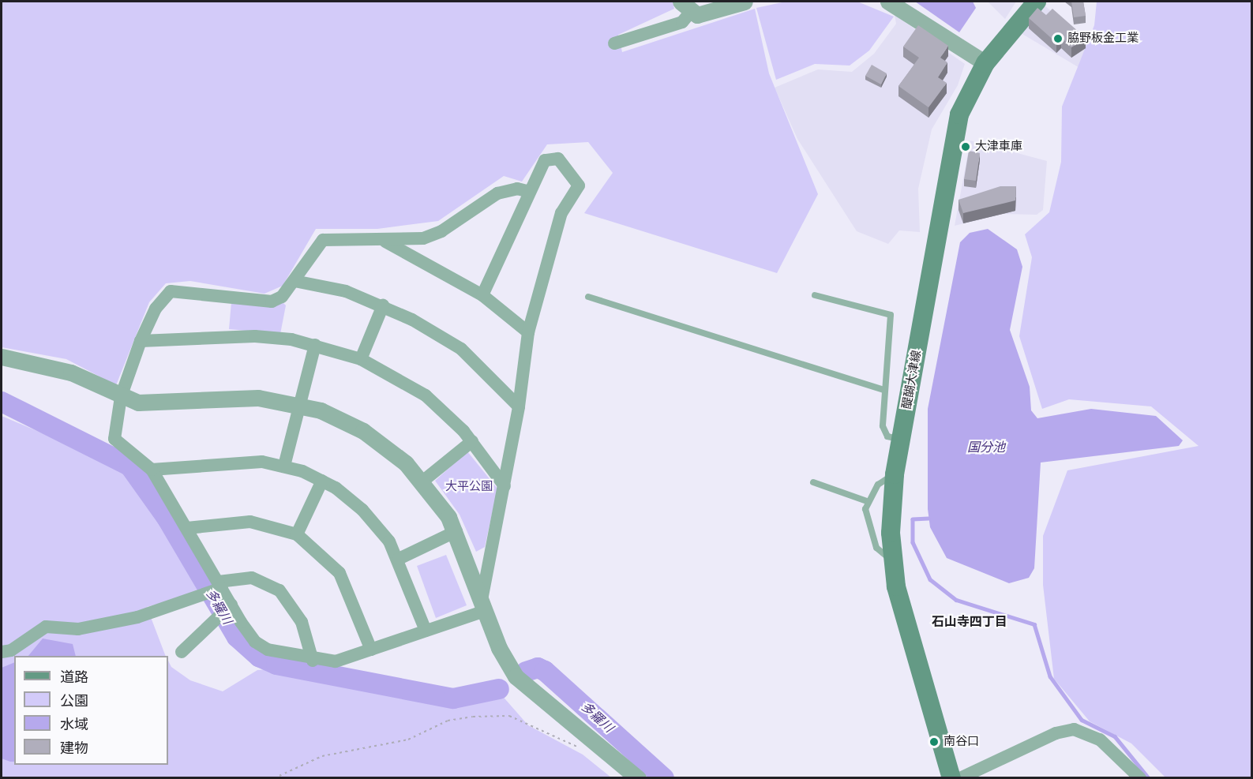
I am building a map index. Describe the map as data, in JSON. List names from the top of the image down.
{
  "streets": {
    "main road": ["醍醐大津線"]
  },
  "districts": ["石山寺四丁目"],
  "water": ["国分池", "多羅川"],
  "parks": ["大平公園"],
  "places": ["脇野板金工業", "大津車庫", "南谷口"],
  "legend": [
    "道路",
    "公園",
    "水域",
    "建物"
  ]
}
